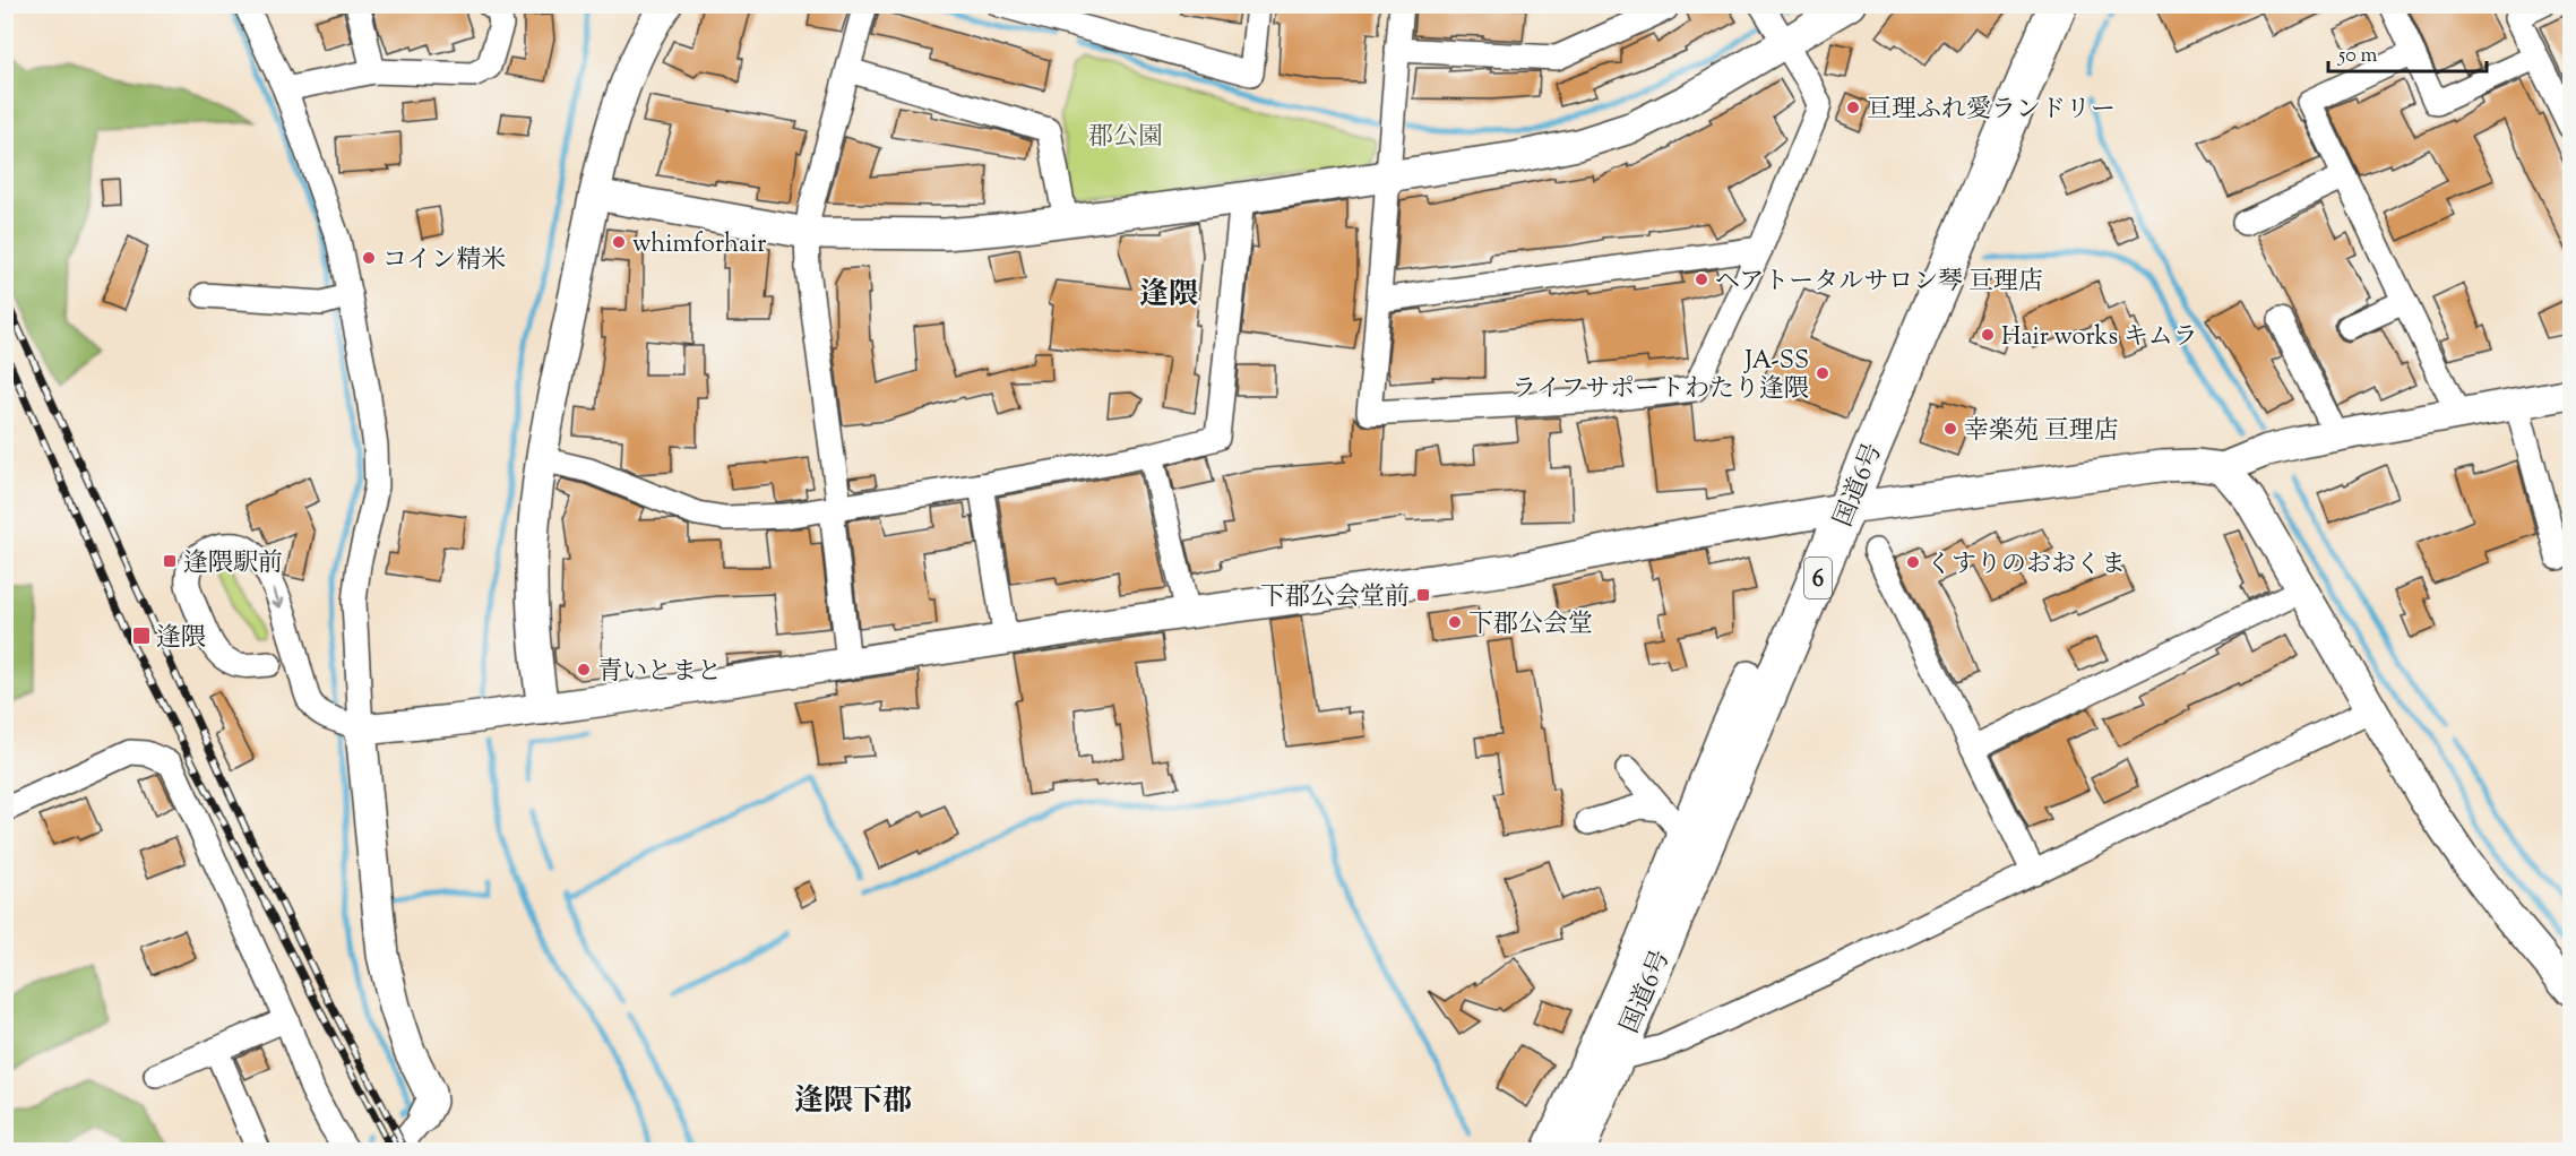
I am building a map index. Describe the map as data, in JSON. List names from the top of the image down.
{
  "streets": {
    "highway": ["国道6号", "6"]
  },
  "districts": ["逢隈", "逢隈下郡"],
  "parks": ["郡公園"],
  "places": {
    "other": [
      "亘理ふれ愛ランドリー",
      "whimforhair",
      "コイン精米",
      "ヘアトータルサロン琴 亘理店",
      "Hair works キムラ",
      "JA-SS ライフサポートわたり逢隈",
      "幸楽苑 亘理店",
      "くすりのおおくま",
      "下郡公会堂",
      "青いとまと"
    ],
    "transit": ["逢隈駅前", "下郡公会堂前", "逢隈"]
  },
  "scale_bar": "50 m"
}
